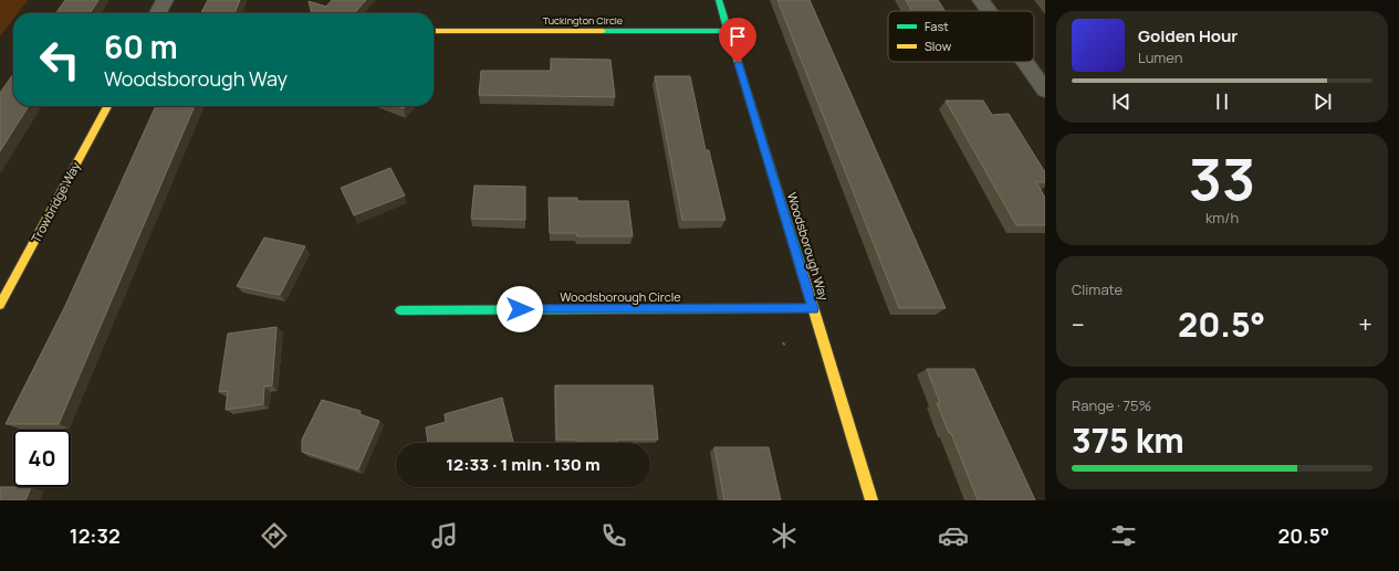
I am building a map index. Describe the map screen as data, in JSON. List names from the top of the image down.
{
  "streets": {
    "street": [
      "Tuckington Circle",
      "Trowbridge Way",
      "Woodsborough Way",
      "Woodsborough Circle"
    ]
  },
  "crossings": [
    ["Tuckington Circle", "Woodsborough Way"],
    ["Woodsborough Way", "Woodsborough Circle"]
  ],
  "legend": ["Fast", "Slow"],
  "page": {
    "turn": ["60 m", "Woodsborough Way"],
    "song": ["Golden Hour", "Lumen"],
    "tile": [
      ["33", "km/h"],
      "Climate",
      ["Range · 75%", "375 km"]
    ],
    "heat": ["−", "20.5°", "+"],
    "limit": "40",
    "trip": "12:33 · 1 min · 130 m",
    "tabs": ["12:32", "20.5°"]
  }
}
